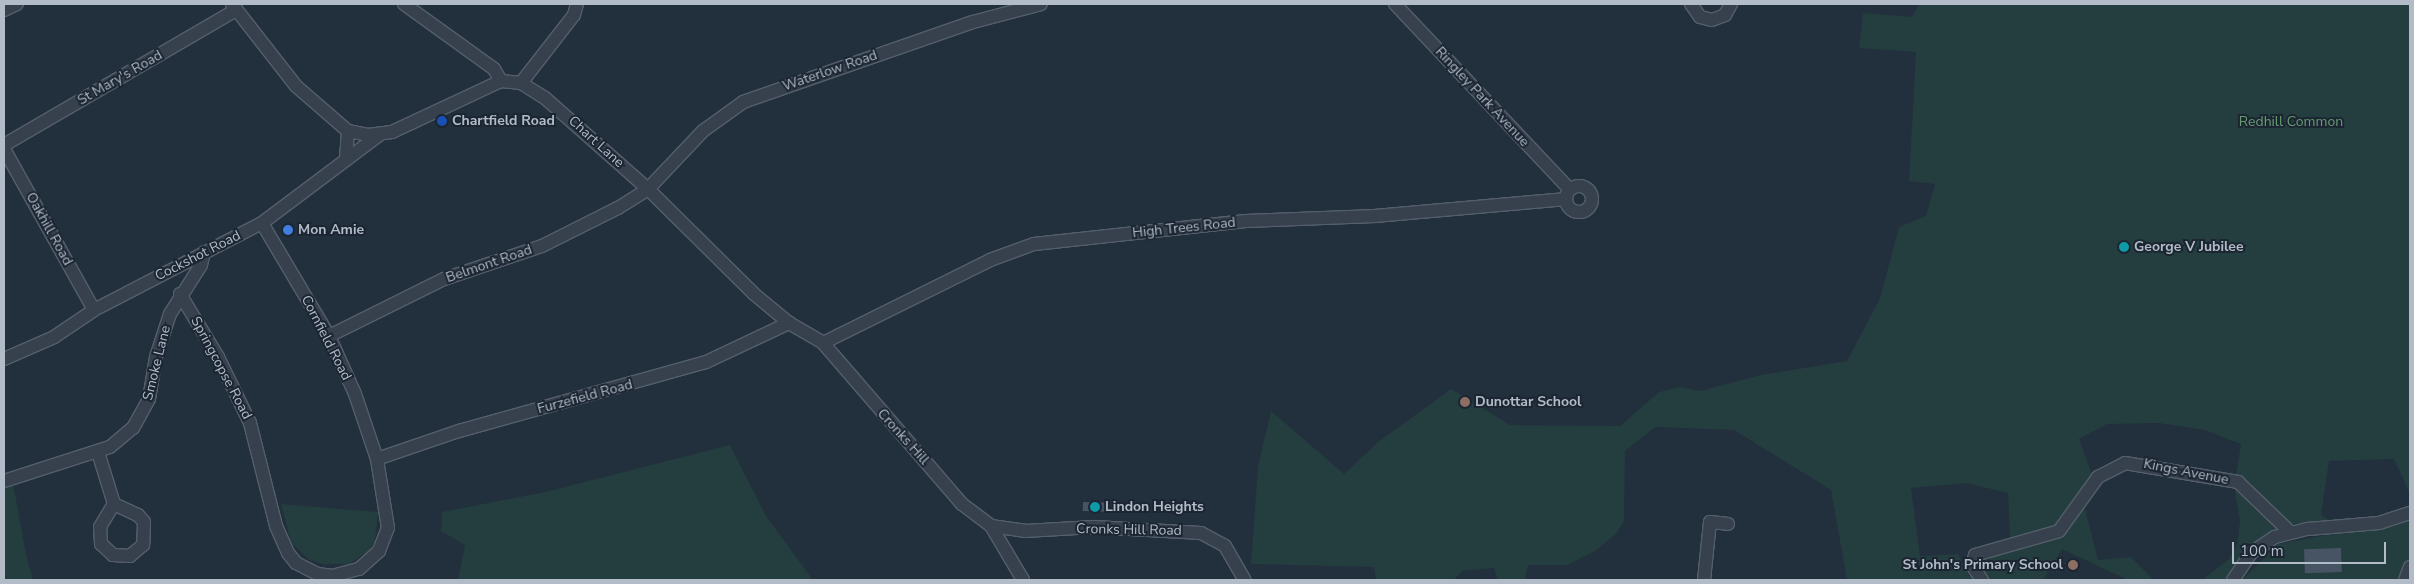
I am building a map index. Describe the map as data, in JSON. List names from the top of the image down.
{
  "streets": {
    "street": [
      "Waterlow Road",
      "St Mary's Road",
      "Ringley Park Avenue",
      "Chart Lane",
      "High Trees Road",
      "Oakhill Road",
      "Cockshot Road",
      "Belmont Road",
      "Cornfield Road",
      "Smoke Lane",
      "Springcopse Road",
      "Furzefield Road",
      "Cronks Hill",
      "Kings Avenue",
      "Cronks Hill Road"
    ]
  },
  "crossings": [
    ["Waterlow Road", "Chart Lane"],
    ["Waterlow Road", "Belmont Road"],
    ["Ringley Park Avenue", "High Trees Road"],
    ["Chart Lane", "High Trees Road"],
    ["Chart Lane", "Belmont Road"],
    ["Chart Lane", "Furzefield Road"],
    ["Chart Lane", "Cronks Hill"],
    ["High Trees Road", "Cronks Hill"],
    ["Oakhill Road", "Cockshot Road"],
    ["Cockshot Road", "Cornfield Road"],
    ["Cockshot Road", "Smoke Lane"],
    ["Belmont Road", "Cornfield Road"],
    ["Cornfield Road", "Springcopse Road"],
    ["Cornfield Road", "Furzefield Road"],
    ["Smoke Lane", "Springcopse Road"],
    ["Springcopse Road", "Furzefield Road"],
    ["Cronks Hill", "Cronks Hill Road"]
  ],
  "parks": ["Redhill Common"],
  "places": [
    "Chartfield Road",
    "Mon Amie",
    "George V Jubilee",
    "Dunottar School",
    "Lindon Heights",
    "St John's Primary School"
  ],
  "scale_bar": "100 m"
}
